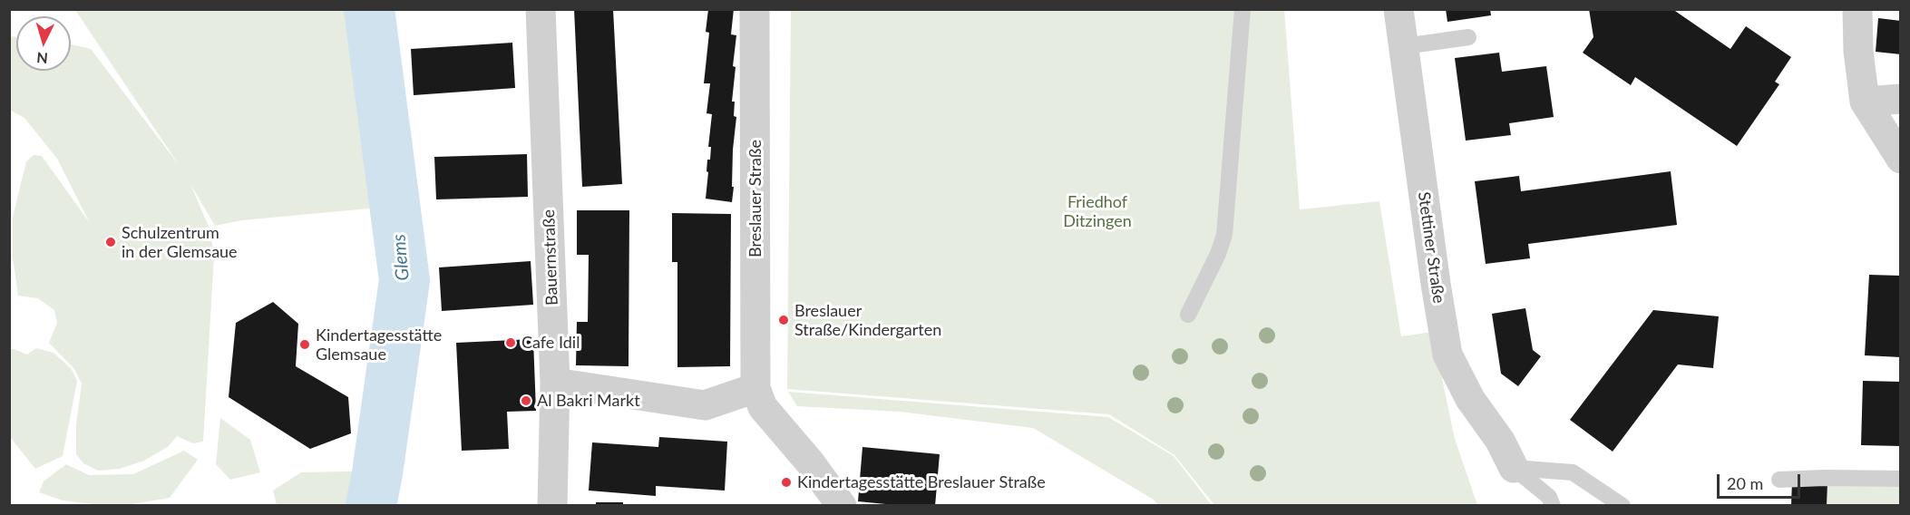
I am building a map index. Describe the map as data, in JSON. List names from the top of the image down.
{
  "streets": {
    "street": ["Breslauer Straße", "Stettiner Straße", "Bauernstraße"]
  },
  "water": ["Glems"],
  "parks": ["Friedhof Ditzingen"],
  "places": [
    "Schulzentrum in der Glemsaue",
    "Breslauer Straße/Kindergarten",
    "Cafe Idil",
    "Kindertagesstätte Glemsaue",
    "Al Bakri Markt",
    "Kindertagesstätte Breslauer Straße"
  ],
  "scale_bar": "20 m",
  "north": "bottom"
}
